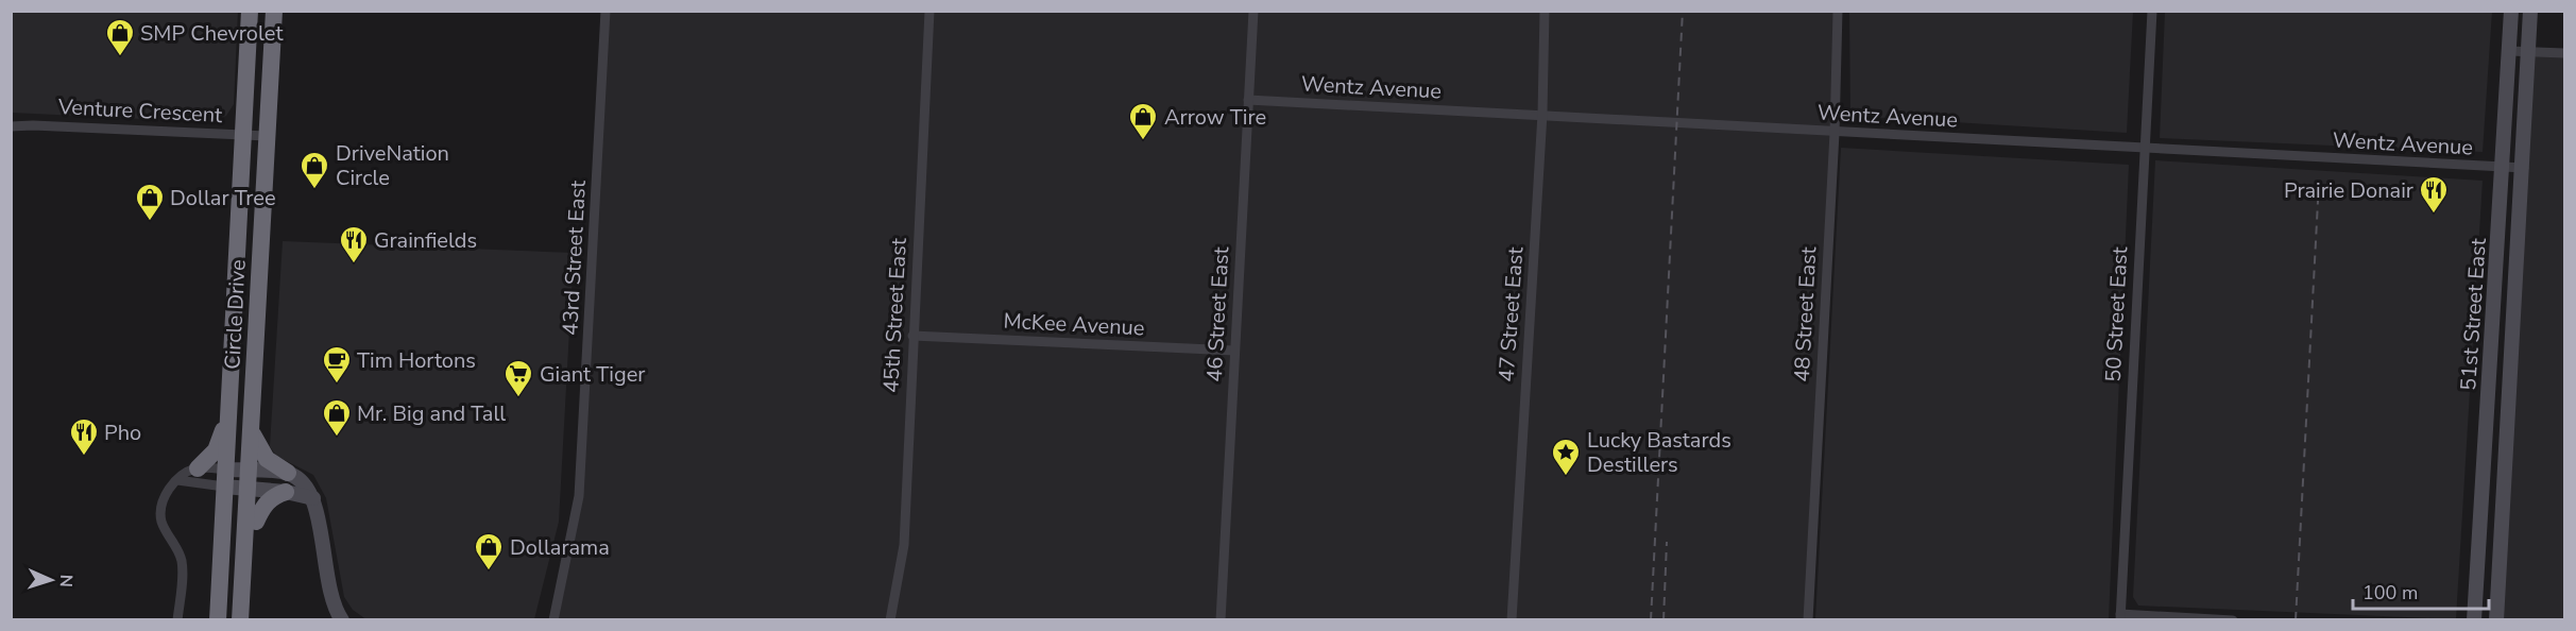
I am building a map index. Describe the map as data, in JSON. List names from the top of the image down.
{
  "streets": {
    "highway": ["Circle Drive"],
    "main road": ["51st Street East"],
    "street": [
      "Wentz Avenue",
      "Venture Crescent",
      "43rd Street East",
      "46 Street East",
      "47 Street East",
      "48 Street East",
      "50 Street East",
      "45th Street East",
      "McKee Avenue"
    ]
  },
  "crossings": [
    ["Wentz Avenue", "46 Street East"],
    ["Wentz Avenue", "47 Street East"],
    ["Wentz Avenue", "48 Street East"],
    ["Wentz Avenue", "50 Street East"],
    ["Wentz Avenue", "51st Street East"],
    ["Venture Crescent", "Circle Drive"],
    ["46 Street East", "McKee Avenue"],
    ["45th Street East", "McKee Avenue"]
  ],
  "places": {
    "shop": [
      "SMP Chevrolet",
      "Arrow Tire",
      "DriveNation Circle",
      "Dollar Tree",
      "Mr. Big and Tall",
      "Dollarama"
    ],
    "restaurant": ["Prairie Donair", "Grainfields", "Pho"],
    "cafe": ["Tim Hortons"],
    "supermarket": ["Giant Tiger"],
    "place": ["Lucky Bastards Destillers"]
  },
  "scale_bar": "100 m",
  "north": "right"
}
